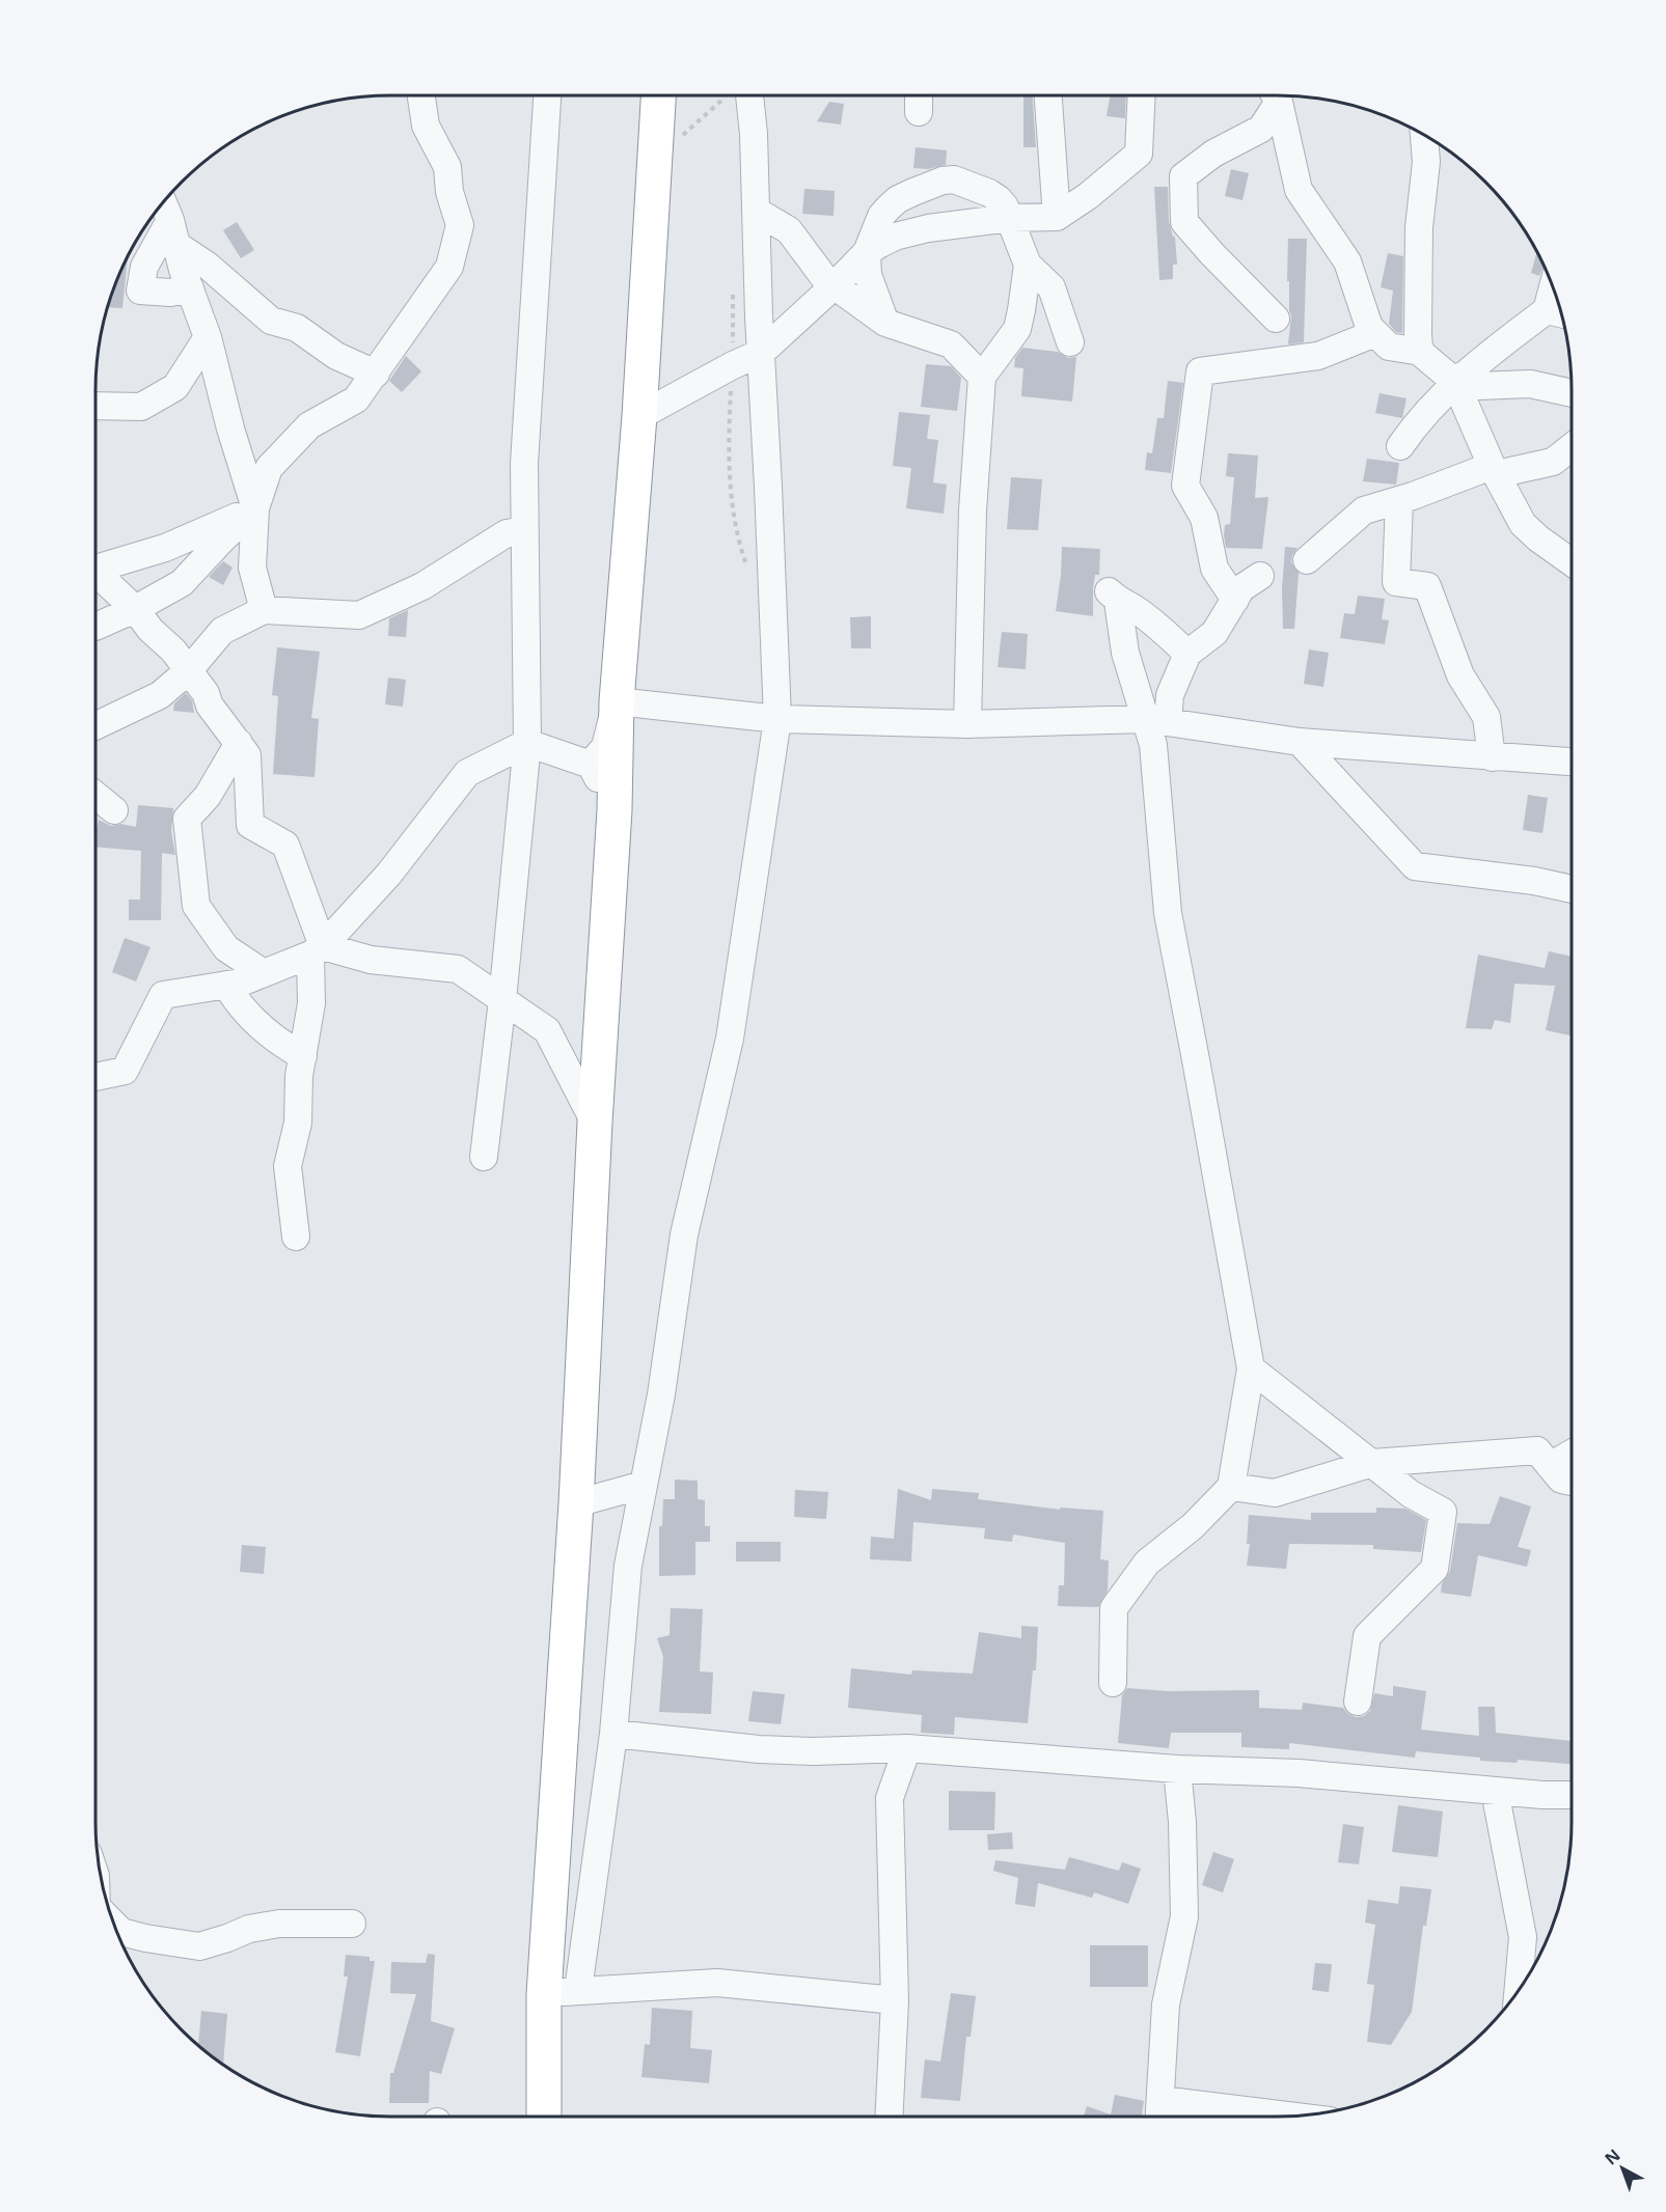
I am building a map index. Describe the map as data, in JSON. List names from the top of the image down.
{
  "north": "top left"
}
